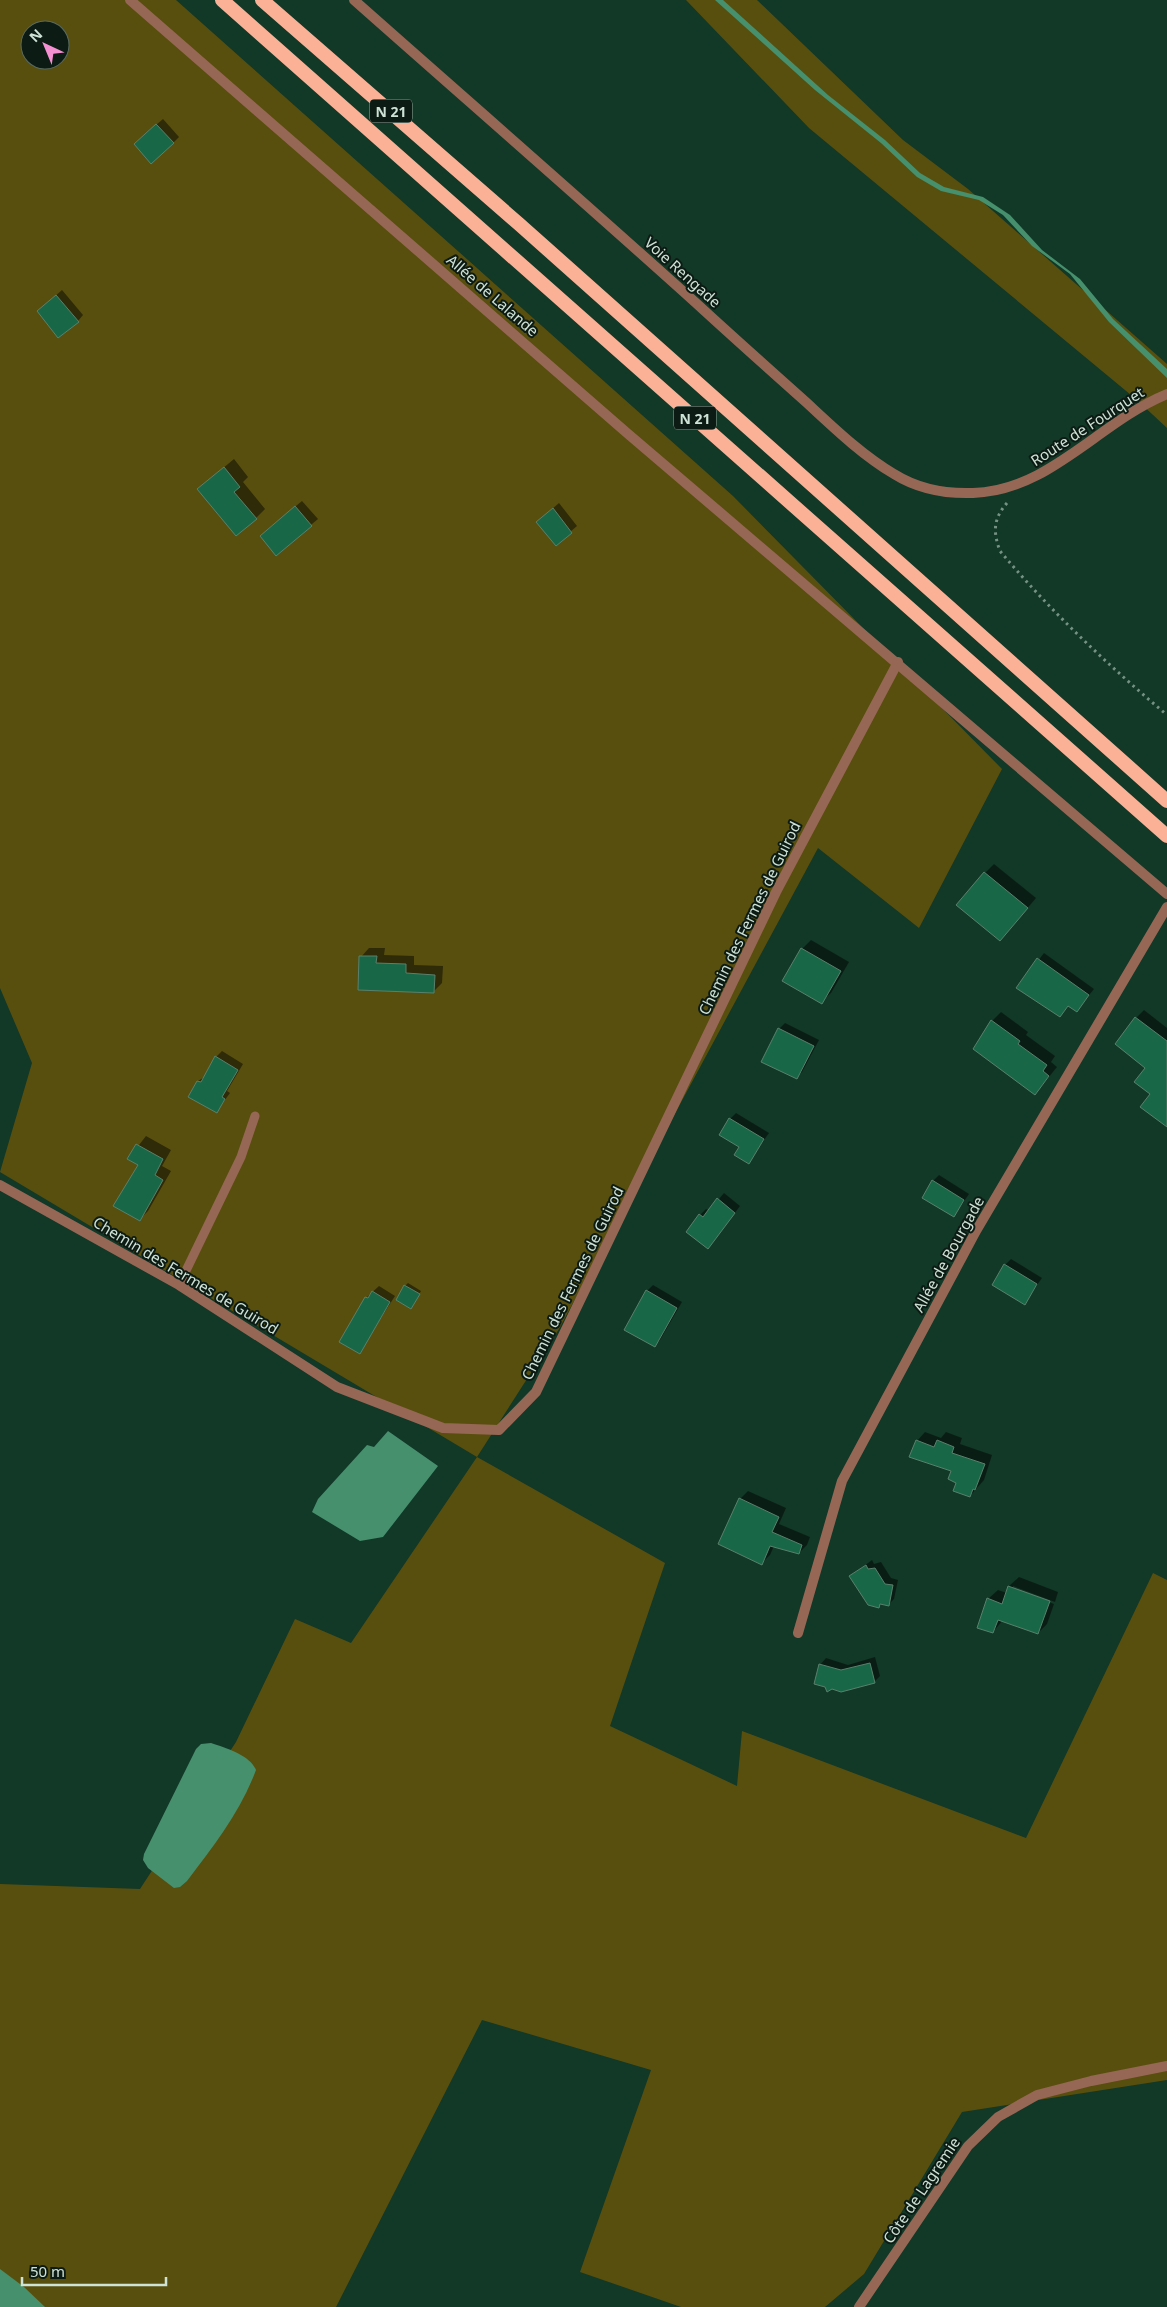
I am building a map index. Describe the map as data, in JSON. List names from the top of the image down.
{
  "streets": {
    "highway": ["N 21"],
    "street": [
      "Voie Rengade",
      "Allée de Lalande",
      "Route de Fourquet",
      "Chemin des Fermes de Guirod",
      "Allée de Bourgade",
      "Côte de Lagremie"
    ]
  },
  "crossings": [
    ["Voie Rengade", "Route de Fourquet"],
    ["Allée de Lalande", "Chemin des Fermes de Guirod"]
  ],
  "scale_bar": "50 m",
  "north": "top left"
}
